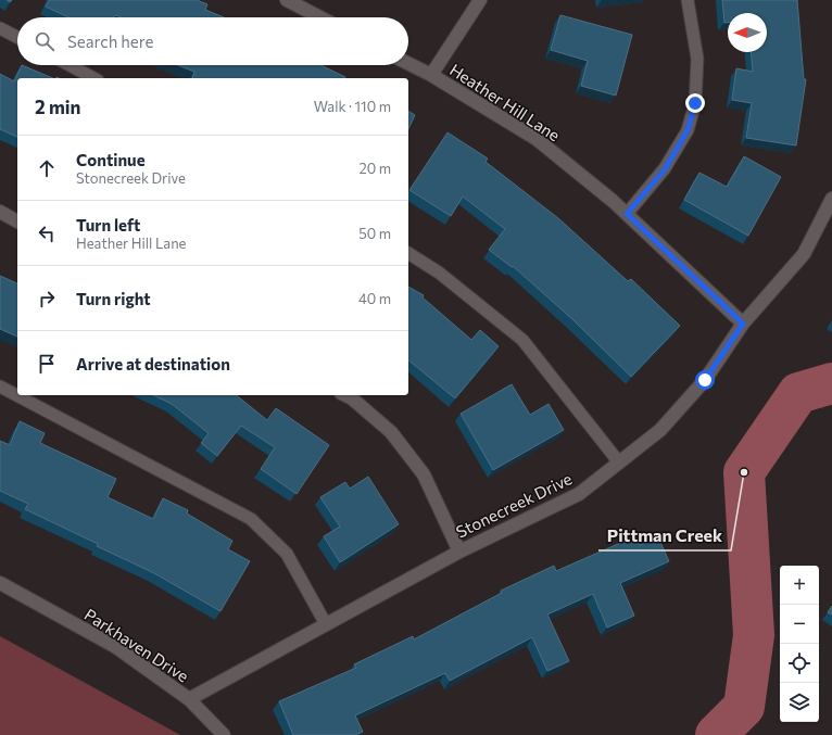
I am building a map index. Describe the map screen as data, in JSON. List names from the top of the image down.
{
  "streets": {
    "street": ["Heather Hill Lane", "Stonecreek Drive", "Parkhaven Drive"]
  },
  "crossings": [
    ["Heather Hill Lane", "Stonecreek Drive"],
    ["Stonecreek Drive", "Parkhaven Drive"]
  ],
  "places": ["Pittman Creek"],
  "north": "left",
  "page": {
    "search": "Search here",
    "heading": ["2 min", "Walk · 110 m"],
    "list": [
      ["Continue", "Stonecreek Drive", "20 m"],
      ["Turn left", "Heather Hill Lane", "50 m"],
      ["Turn right", "40 m"],
      "Arrive at destination"
    ],
    "map_buttons": ["+", "−"]
  }
}
